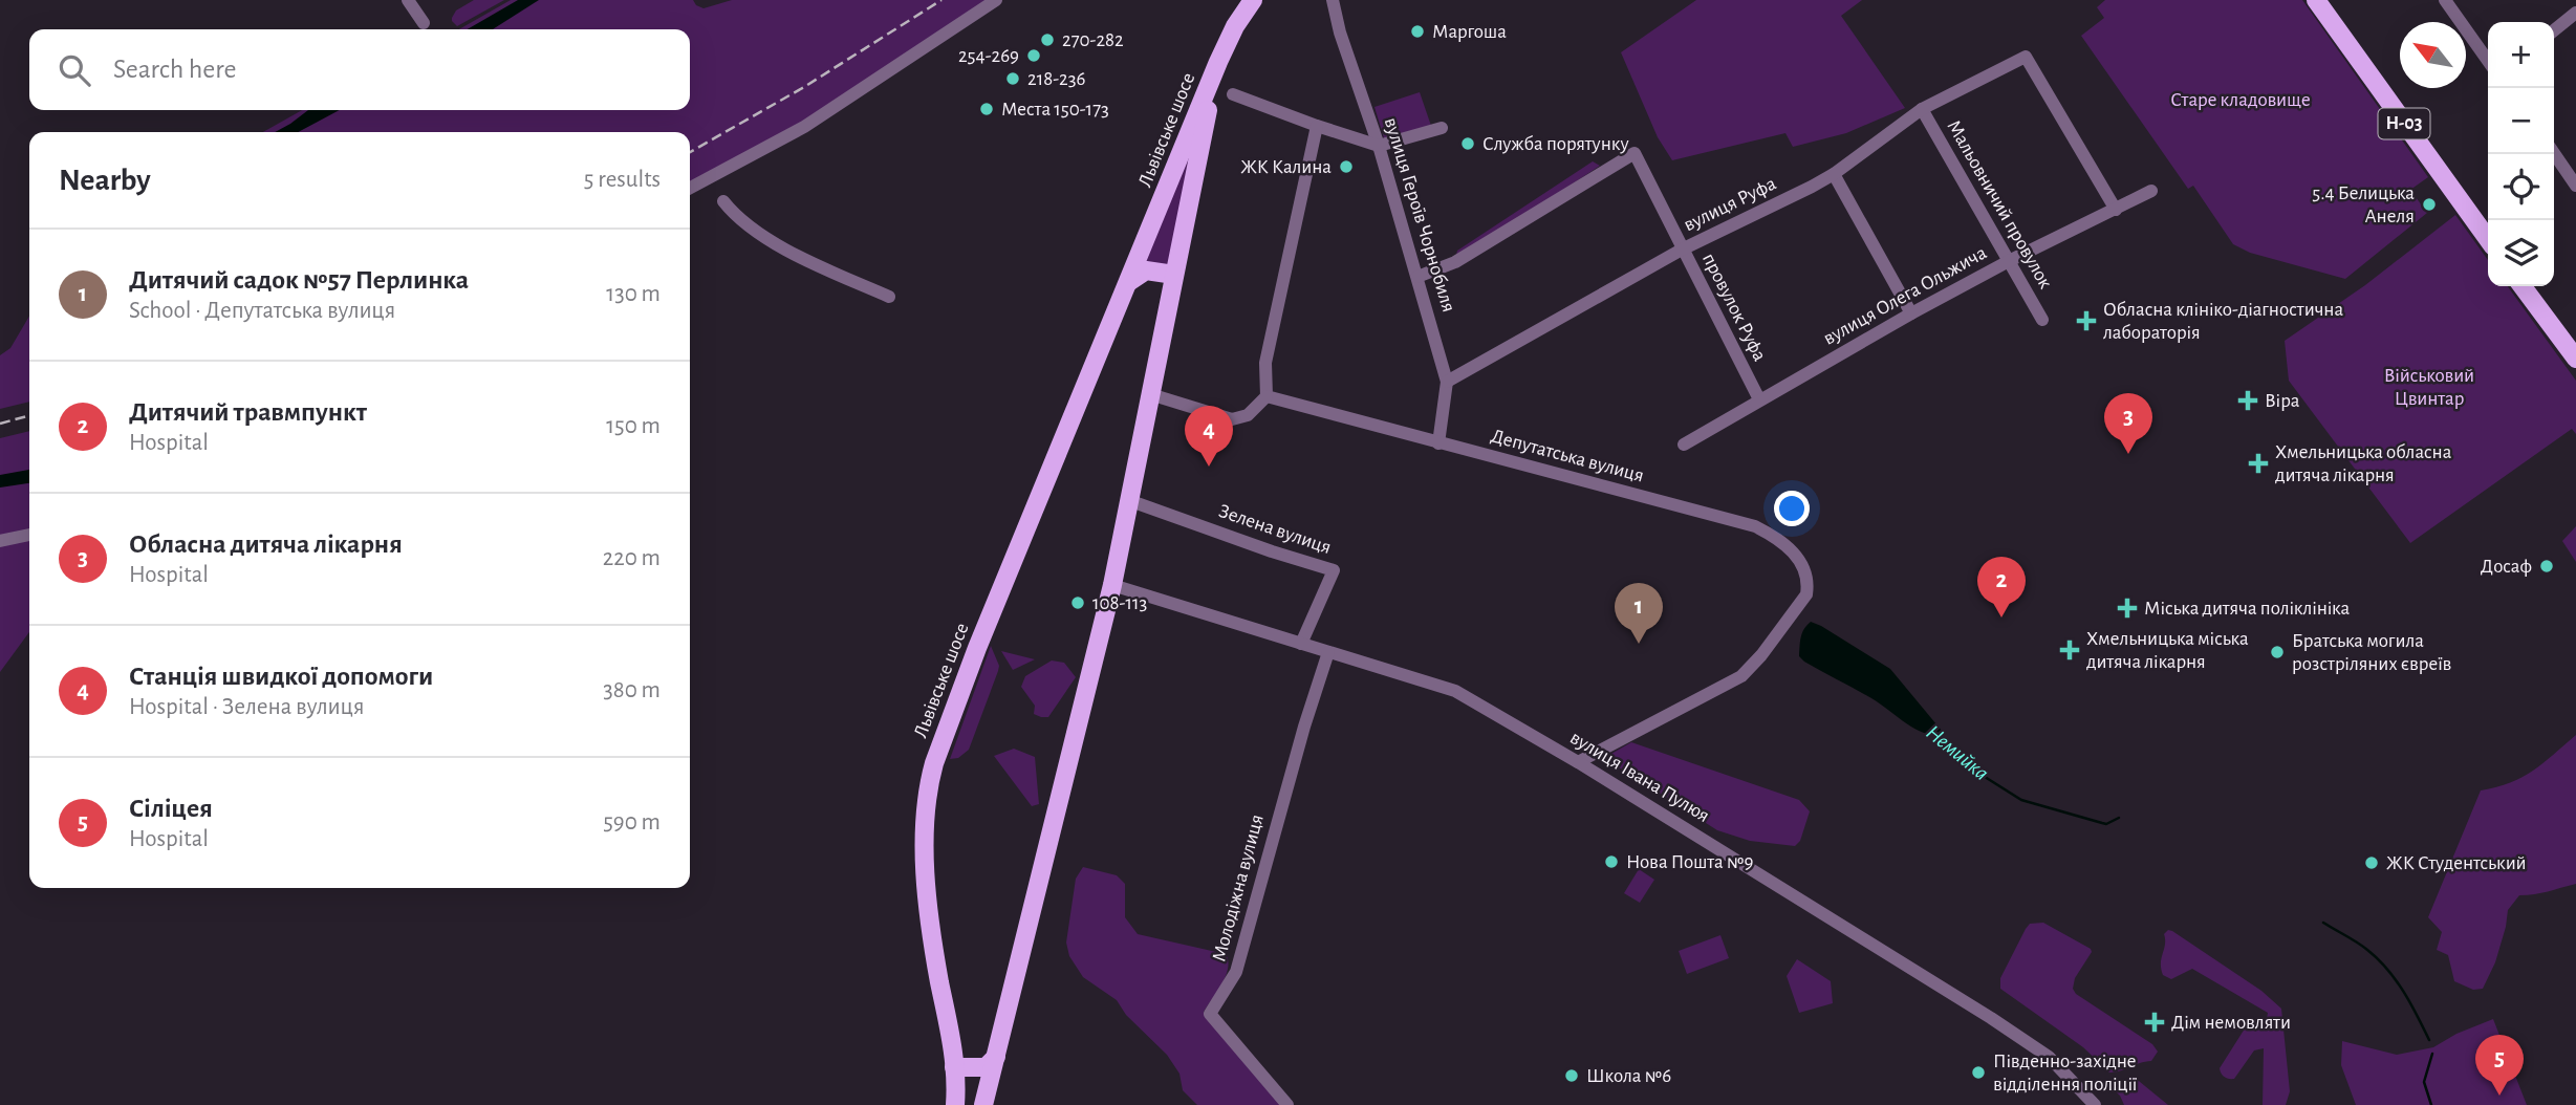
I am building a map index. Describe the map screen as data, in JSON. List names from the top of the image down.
{
  "streets": {
    "main road": ["Н-03", "Львівське шосе"],
    "street": [
      "вулиця Руфа",
      "Мальовничий провулок",
      "вулиця Героїв Чорнобиля",
      "вулиця Олега Ольжича",
      "провулок Руфа",
      "Депутатська вулиця",
      "Зелена вулиця",
      "вулиця Івана Пулюя",
      "Молодіжна вулиця"
    ]
  },
  "crossings": [
    ["Львівське шосе", "Зелена вулиця"],
    ["Львівське шосе", "вулиця Івана Пулюя"],
    ["вулиця Руфа", "Мальовничий провулок"],
    ["вулиця Руфа", "вулиця Героїв Чорнобиля"],
    ["вулиця Руфа", "вулиця Олега Ольжича"],
    ["вулиця Руфа", "провулок Руфа"],
    ["Мальовничий провулок", "вулиця Олега Ольжича"],
    ["вулиця Героїв Чорнобиля", "провулок Руфа"],
    ["вулиця Героїв Чорнобиля", "Депутатська вулиця"],
    ["вулиця Олега Ольжича", "провулок Руфа"],
    ["Депутатська вулиця", "вулиця Івана Пулюя"],
    ["Зелена вулиця", "вулиця Івана Пулюя"],
    ["вулиця Івана Пулюя", "Молодіжна вулиця"]
  ],
  "water": ["Немийка"],
  "parks": ["Старе кладовище", "Військовий Цвинтар"],
  "places": {
    "other": [
      "Маргоша",
      "270-282",
      "254-269",
      "218-236",
      "Места 150-173",
      "Служба порятунку",
      "ЖК Калина",
      "5.4 Белицька Анеля",
      "Досаф",
      "108-113",
      "Братська могила розстріляних євреїв",
      "Нова Пошта №9",
      "ЖК Студентський",
      "Південно-західне відділення поліції",
      "Школа №6"
    ],
    "health": [
      "Обласна клініко-діагностична лабораторія",
      "Віра",
      "Хмельницька обласна дитяча лікарня",
      "Міська дитяча поліклініка",
      "Хмельницька міська дитяча лікарня",
      "Дім немовляти"
    ]
  },
  "north": "top left",
  "page": {
    "map_buttons": ["+", "−"],
    "search": "Search here",
    "heading": ["Nearby", "5 results"],
    "list": [
      {
        "mark": "1",
        "name": "Дитячий садок №57 Перлинка",
        "note": "School · Депутатська вулиця",
        "value": "130 m"
      },
      {
        "mark": "2",
        "name": "Дитячий травмпункт",
        "note": "Hospital",
        "value": "150 m"
      },
      {
        "mark": "3",
        "name": "Обласна дитяча лікарня",
        "note": "Hospital",
        "value": "220 m"
      },
      {
        "mark": "4",
        "name": "Станція швидкої допомоги",
        "note": "Hospital · Зелена вулиця",
        "value": "380 m"
      },
      {
        "mark": "5",
        "name": "Сіліцея",
        "note": "Hospital",
        "value": "590 m"
      }
    ],
    "pins": [
      "3",
      "4",
      "2",
      "1",
      "5"
    ]
  }
}
